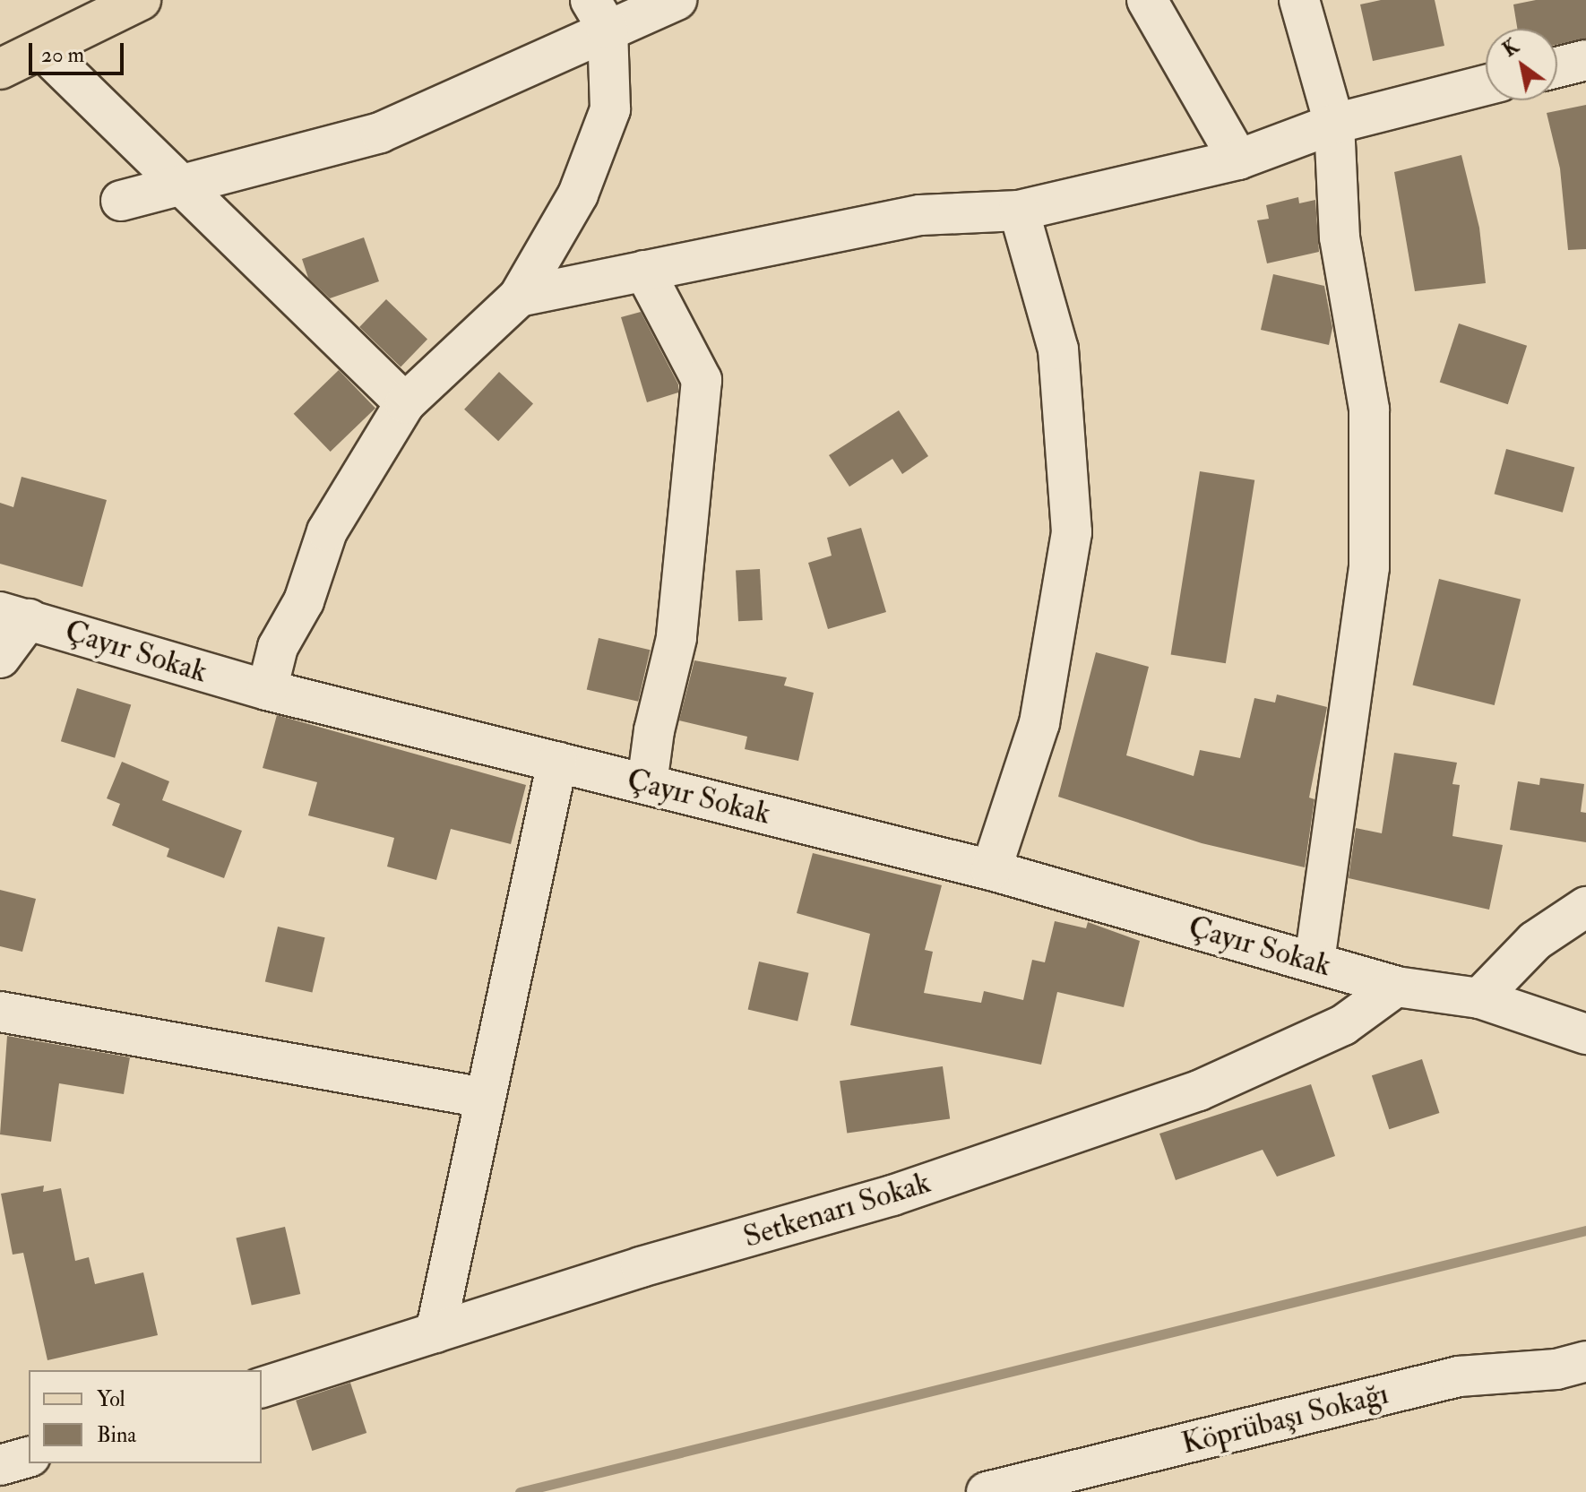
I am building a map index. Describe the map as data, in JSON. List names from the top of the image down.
{
  "streets": {
    "street": ["Çayır Sokak", "Setkenarı Sokak", "Köprübaşı Sokağı"]
  },
  "crossings": [
    ["Çayır Sokak", "Setkenarı Sokak"]
  ],
  "legend": ["Yol", "Bina"],
  "scale_bar": "20 m",
  "north": "top left"
}
